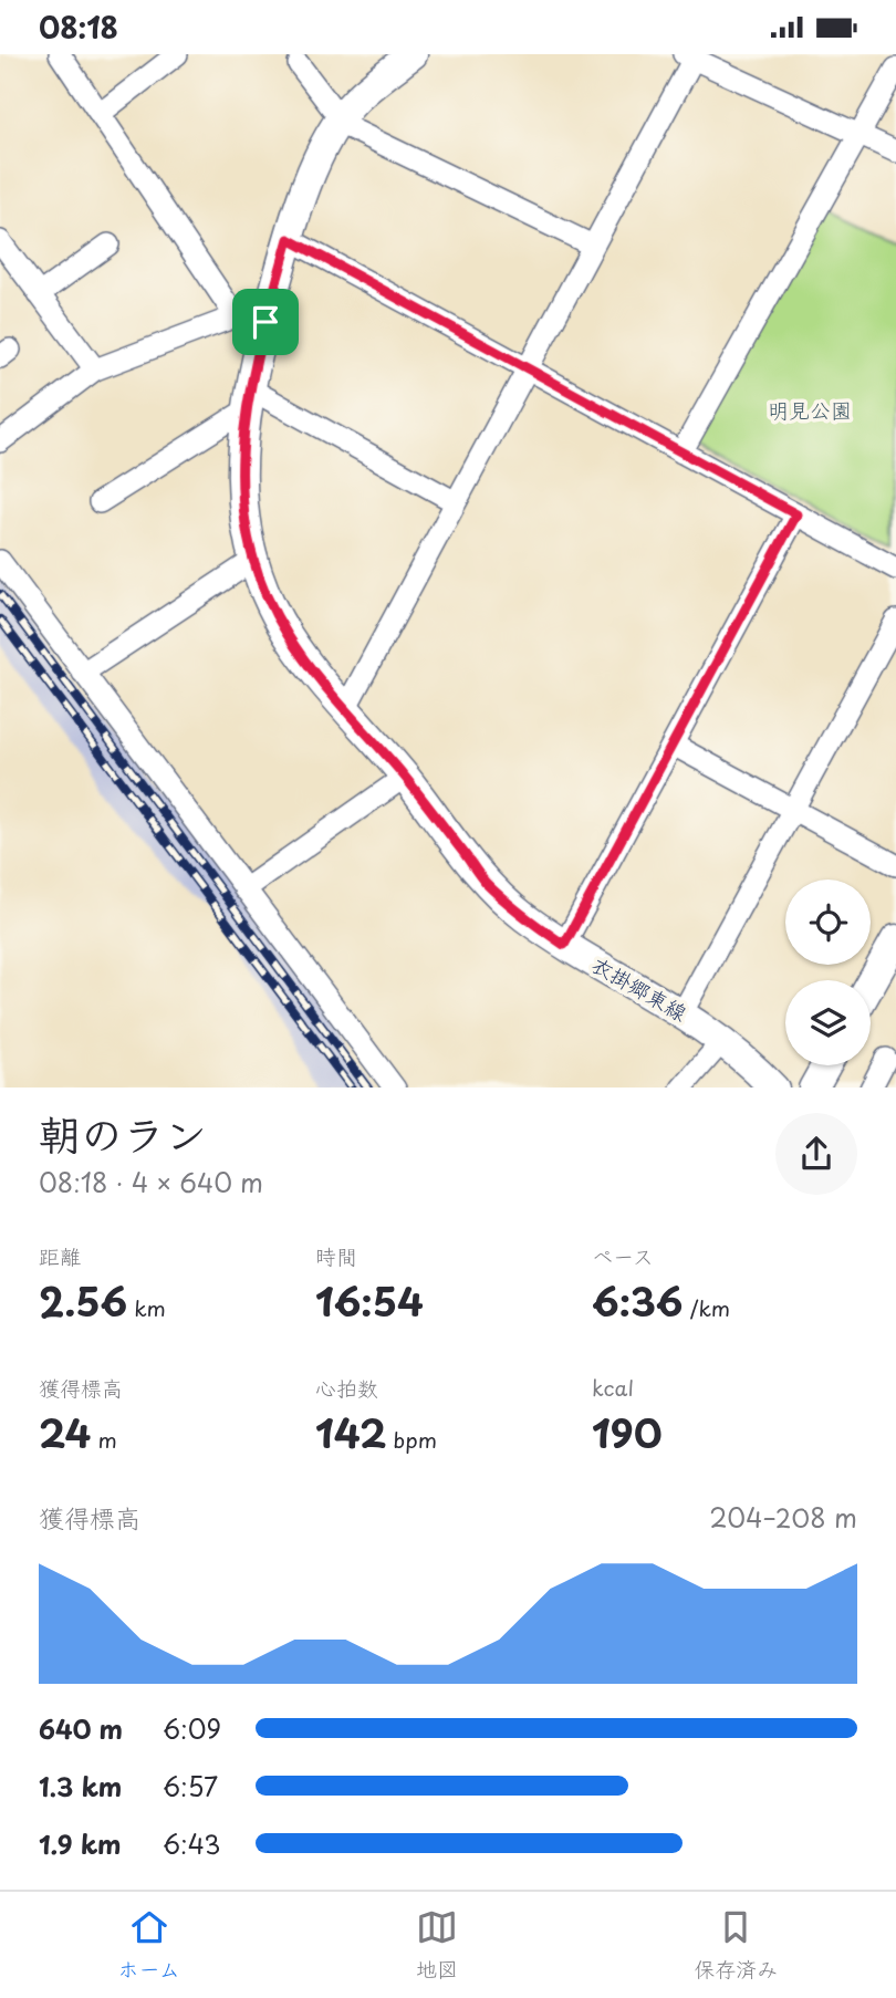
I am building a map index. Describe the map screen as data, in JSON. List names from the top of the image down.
{
  "streets": {
    "main road": ["衣掛郷東線"]
  },
  "parks": ["明見公園"],
  "page": {
    "status": "08:18",
    "heading": ["朝のラン", "08:18 · 4 × 640 m"],
    "stats": [
      ["距離", "2.56 km"],
      ["時間", "16:54"],
      ["ペース", "6:36 /km"],
      ["獲得標高", "24 m"],
      ["心拍数", "142 bpm"],
      ["kcal", "190"]
    ],
    "chart": ["獲得標高", "204–208 m"],
    "list": [
      {
        "name": "640 m",
        "note": "6:09"
      },
      {
        "name": "1.3 km",
        "note": "6:57"
      },
      {
        "name": "1.9 km",
        "note": "6:43"
      }
    ],
    "tabs": ["ホーム", "地図", "保存済み"]
  }
}
